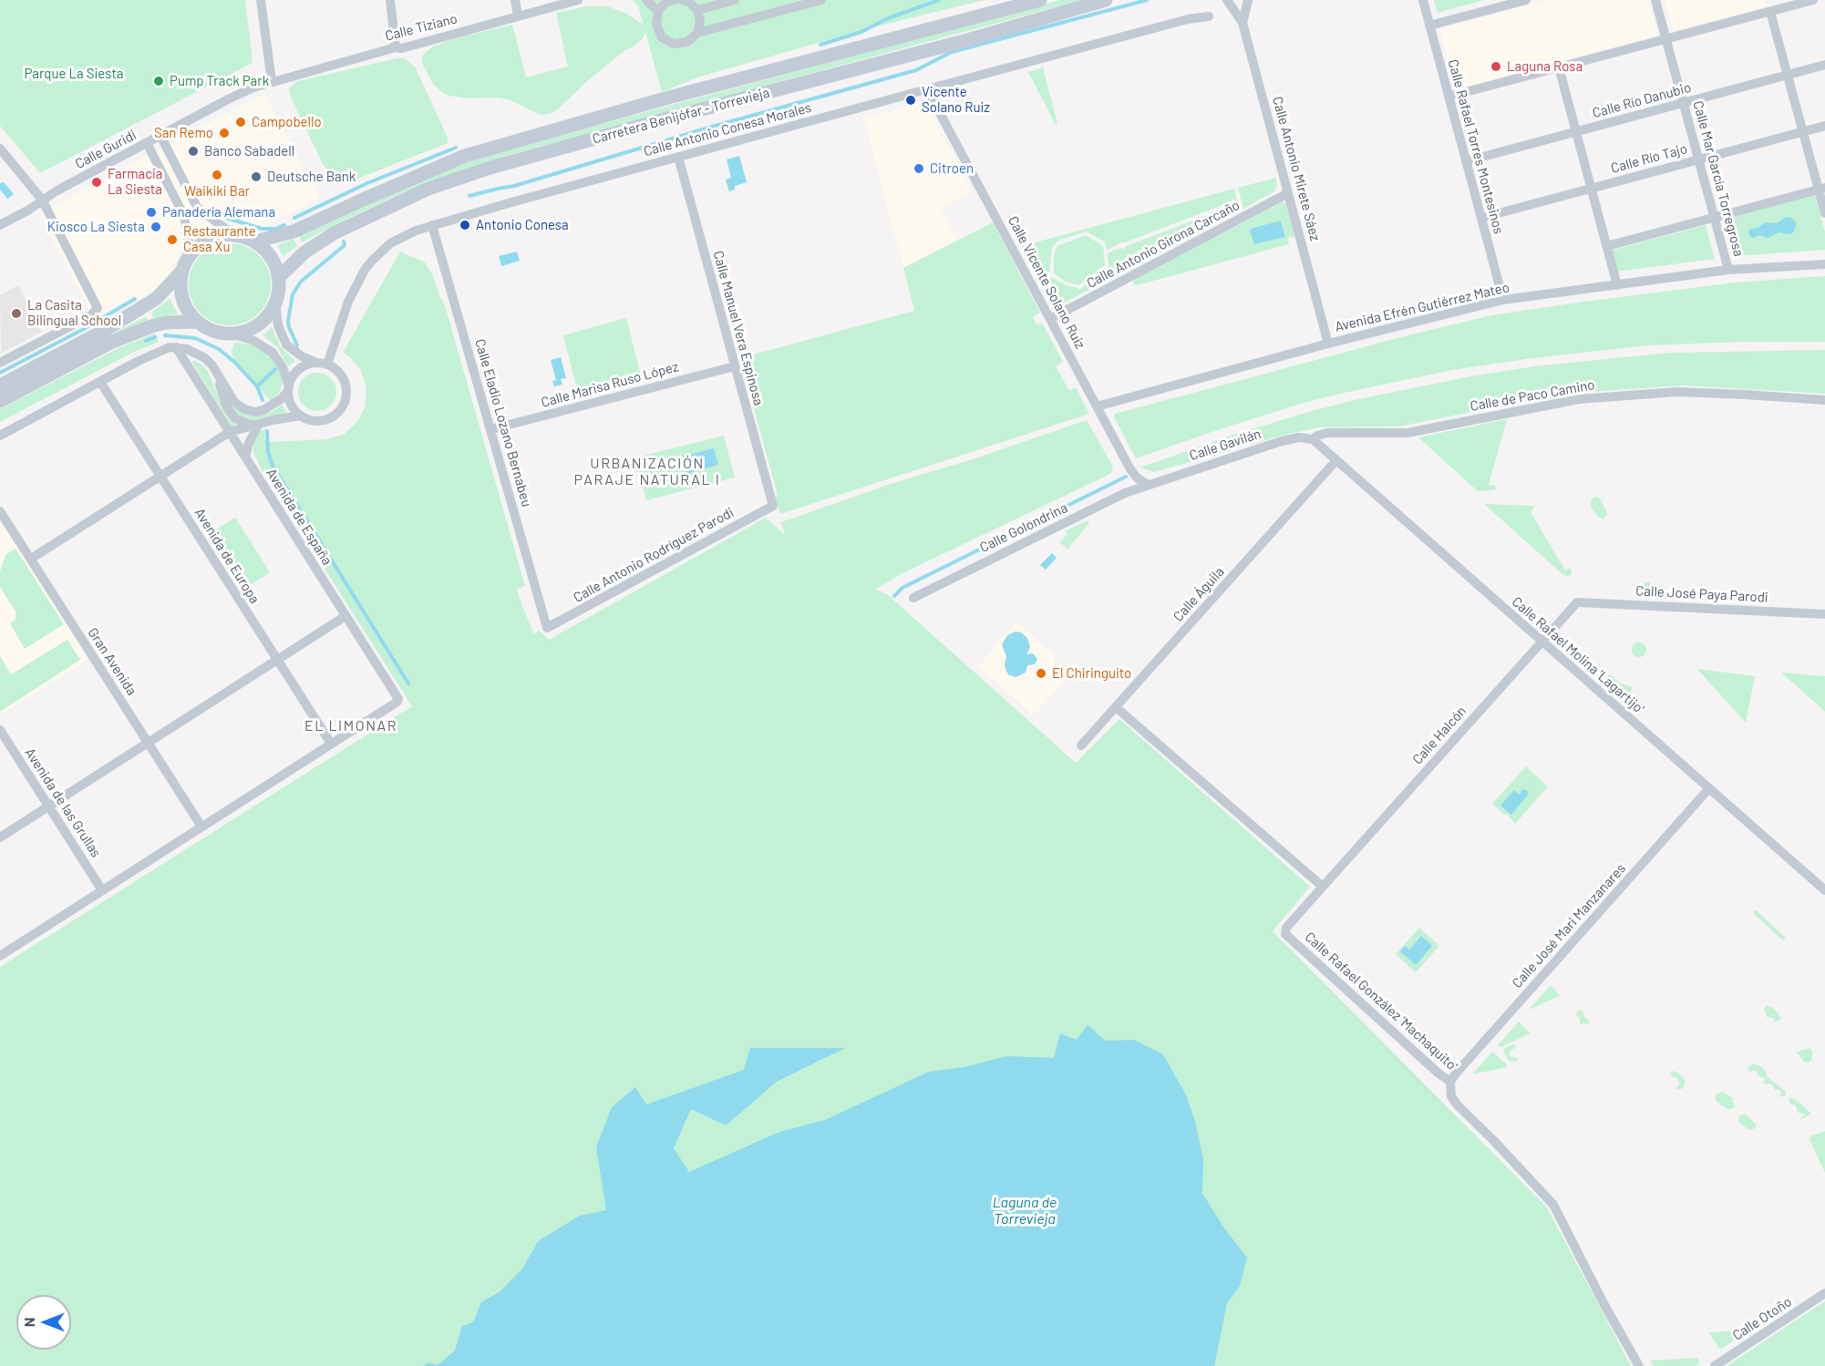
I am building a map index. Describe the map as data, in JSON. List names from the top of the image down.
{
  "streets": {
    "main road": ["Carretera Benijófar - Torrevieja"],
    "street": [
      "Calle Tiziano",
      "Calle Río Danubio",
      "Calle Antonio Conesa Morales",
      "Calle Rafael Torres Montesinos",
      "Calle Guridi",
      "Calle Río Tajo",
      "Calle Antonio Mirete Sáez",
      "Calle Mar García Torregrosa",
      "Calle Antonio Girona Carcaño",
      "Calle Vicente Solano Ruiz",
      "Avenida Efrén Gutiérrez Mateo",
      "Calle Manuel Vera Espinosa",
      "Calle Marisa Ruso López",
      "Calle de Paco Camino",
      "Calle Eladio Lozano Bernabeu",
      "Calle Gavilán",
      "Avenida de España",
      "Calle Golondrina",
      "Calle Antonio Rodríguez Parodi",
      "Avenida de Europa",
      "Calle Águila",
      "Calle José Paya Parodi",
      "Calle Rafael Molina 'Lagartijo'",
      "Gran Avenida",
      "Calle Halcón",
      "Avenida de las Grullas",
      "Calle José Mari Manzanares",
      "Calle Rafael González 'Machaquito'",
      "Calle Otoño"
    ]
  },
  "crossings": [
    ["Calle Tiziano", "Calle Guridi"],
    ["Calle Río Danubio", "Calle Rafael Torres Montesinos"],
    ["Calle Río Danubio", "Calle Mar García Torregrosa"],
    ["Calle Antonio Conesa Morales", "Calle Vicente Solano Ruiz"],
    ["Calle Antonio Conesa Morales", "Calle Manuel Vera Espinosa"],
    ["Calle Antonio Conesa Morales", "Calle Eladio Lozano Bernabeu"],
    ["Calle Rafael Torres Montesinos", "Calle Río Tajo"],
    ["Calle Rafael Torres Montesinos", "Avenida Efrén Gutiérrez Mateo"],
    ["Calle Río Tajo", "Calle Mar García Torregrosa"],
    ["Calle Antonio Mirete Sáez", "Calle Antonio Girona Carcaño"],
    ["Calle Antonio Mirete Sáez", "Avenida Efrén Gutiérrez Mateo"],
    ["Calle Mar García Torregrosa", "Avenida Efrén Gutiérrez Mateo"],
    ["Calle Antonio Girona Carcaño", "Calle Vicente Solano Ruiz"],
    ["Calle Vicente Solano Ruiz", "Avenida Efrén Gutiérrez Mateo"],
    ["Calle Vicente Solano Ruiz", "Calle Gavilán"],
    ["Calle Vicente Solano Ruiz", "Calle Golondrina"],
    ["Calle Manuel Vera Espinosa", "Calle Marisa Ruso López"],
    ["Calle Manuel Vera Espinosa", "Calle Antonio Rodríguez Parodi"],
    ["Calle Marisa Ruso López", "Calle Eladio Lozano Bernabeu"],
    ["Calle de Paco Camino", "Calle Gavilán"],
    ["Calle de Paco Camino", "Calle Rafael Molina 'Lagartijo'"],
    ["Calle Eladio Lozano Bernabeu", "Calle Antonio Rodríguez Parodi"],
    ["Calle Gavilán", "Calle Golondrina"],
    ["Calle Gavilán", "Calle Rafael Molina 'Lagartijo'"],
    ["Avenida de España", "Avenida de Europa"],
    ["Calle Águila", "Calle Rafael Molina 'Lagartijo'"],
    ["Calle José Paya Parodi", "Calle Halcón"],
    ["Calle Rafael Molina 'Lagartijo'", "Calle Halcón"],
    ["Calle Rafael Molina 'Lagartijo'", "Calle José Mari Manzanares"],
    ["Calle Halcón", "Calle Rafael González 'Machaquito'"],
    ["Calle José Mari Manzanares", "Calle Rafael González 'Machaquito'"]
  ],
  "districts": ["URBANIZACIÓN PARAJE NATURAL I", "EL LIMONAR"],
  "water": ["Laguna de Torrevieja"],
  "parks": ["Parque La Siesta"],
  "places": [
    "Laguna Rosa",
    "Pump Track Park",
    "Vicente Solano Ruiz",
    "Campobello",
    "San Remo",
    "Banco Sabadell",
    "Citroen",
    "Waikiki Bar",
    "Deutsche Bank",
    "Farmacia La Siesta",
    "Panadería Alemana",
    "Antonio Conesa",
    "Kiosco La Siesta",
    "Restaurante Casa Xu",
    "La Casita Bilingual School",
    "El Chiringuito"
  ],
  "north": "left"
}
